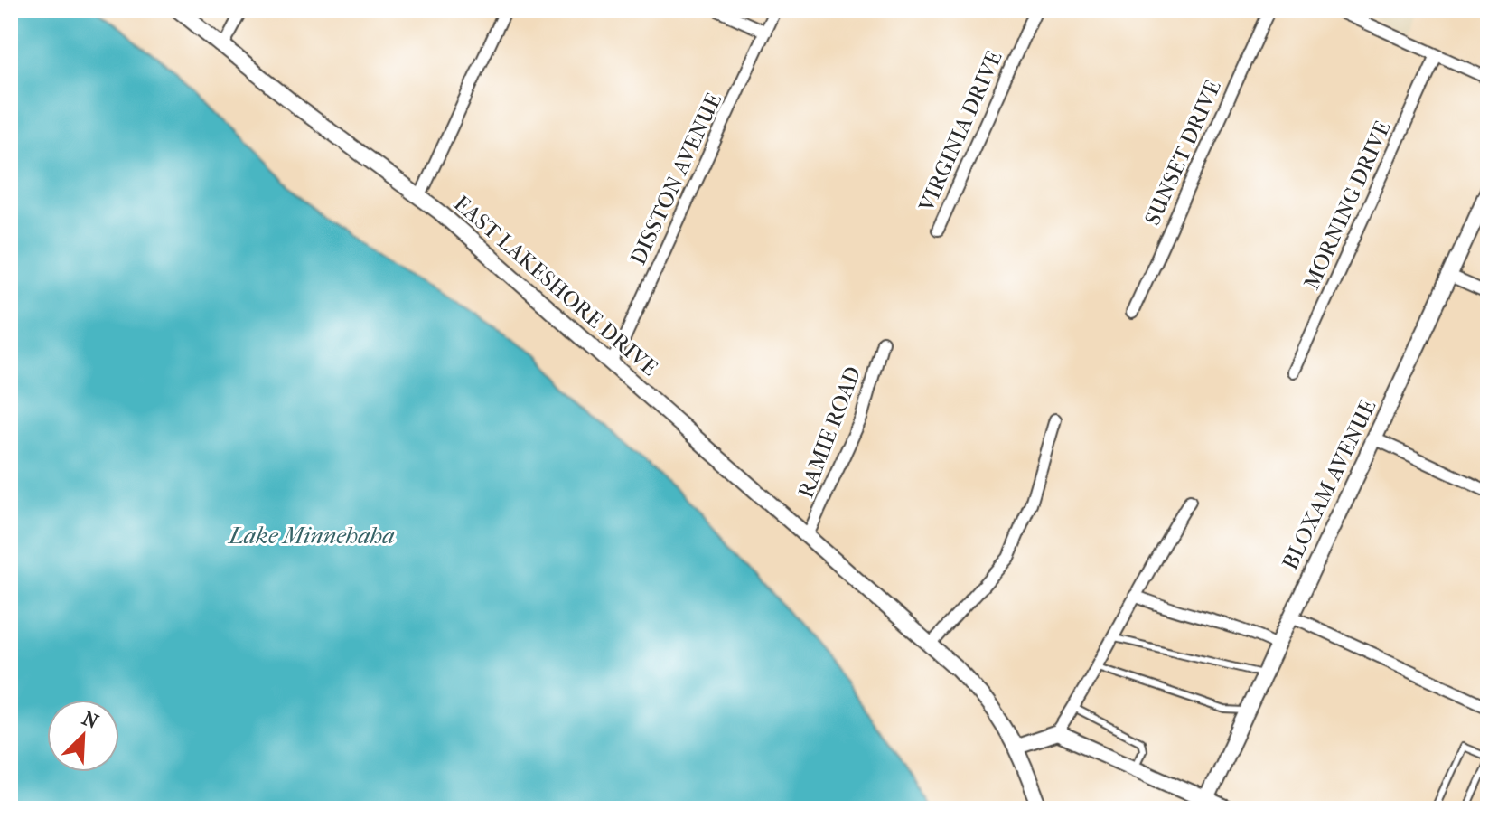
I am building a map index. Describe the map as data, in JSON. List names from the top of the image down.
{
  "streets": {
    "street": [
      "VIRGINIA DRIVE",
      "SUNSET DRIVE",
      "DISSTON AVENUE",
      "MORNING DRIVE",
      "EAST LAKESHORE DRIVE",
      "RAMIE ROAD",
      "BLOXAM AVENUE"
    ]
  },
  "crossings": [
    ["DISSTON AVENUE", "EAST LAKESHORE DRIVE"],
    ["EAST LAKESHORE DRIVE", "RAMIE ROAD"]
  ],
  "water": ["Lake Minnehaha"],
  "north": "top right"
}
